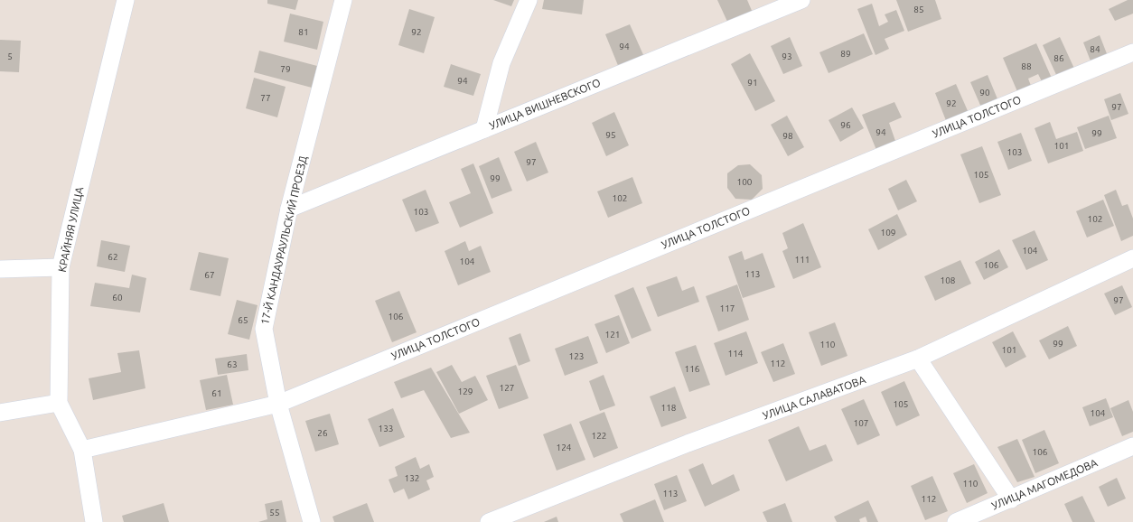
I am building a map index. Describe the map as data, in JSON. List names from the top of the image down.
{
  "streets": {
    "street": [
      "УЛИЦА ВИШНЕВСКОГО",
      "УЛИЦА ТОЛСТОГО",
      "КРАЙНЯЯ УЛИЦА",
      "17-Й КАНДАУРАУЛЬСКИЙ ПРОЕЗД",
      "УЛИЦА САЛАВАТОВА",
      "УЛИЦА МАГОМЕДОВА"
    ]
  },
  "crossings": [
    ["УЛИЦА ВИШНЕВСКОГО", "17-Й КАНДАУРАУЛЬСКИЙ ПРОЕЗД"],
    ["УЛИЦА ТОЛСТОГО", "КРАЙНЯЯ УЛИЦА"],
    ["УЛИЦА ТОЛСТОГО", "17-Й КАНДАУРАУЛЬСКИЙ ПРОЕЗД"]
  ],
  "house_numbers": [
    "85",
    "81",
    "92",
    "94",
    "84",
    "89",
    "5",
    "93",
    "86",
    "88",
    "79",
    "94",
    "91",
    "90",
    "77",
    "92",
    "97",
    "96",
    "94",
    "99",
    "95",
    "98",
    "101",
    "103",
    "97",
    "105",
    "99",
    "100",
    "102",
    "103",
    "102",
    "109",
    "104",
    "62",
    "111",
    "104",
    "106",
    "113",
    "67",
    "108",
    "60",
    "97",
    "117",
    "106",
    "65",
    "121",
    "99",
    "110",
    "101",
    "114",
    "123",
    "112",
    "63",
    "116",
    "127",
    "129",
    "61",
    "105",
    "118",
    "104",
    "107",
    "133",
    "26",
    "122",
    "124",
    "106",
    "132",
    "110",
    "113",
    "112",
    "55"
  ]
}
